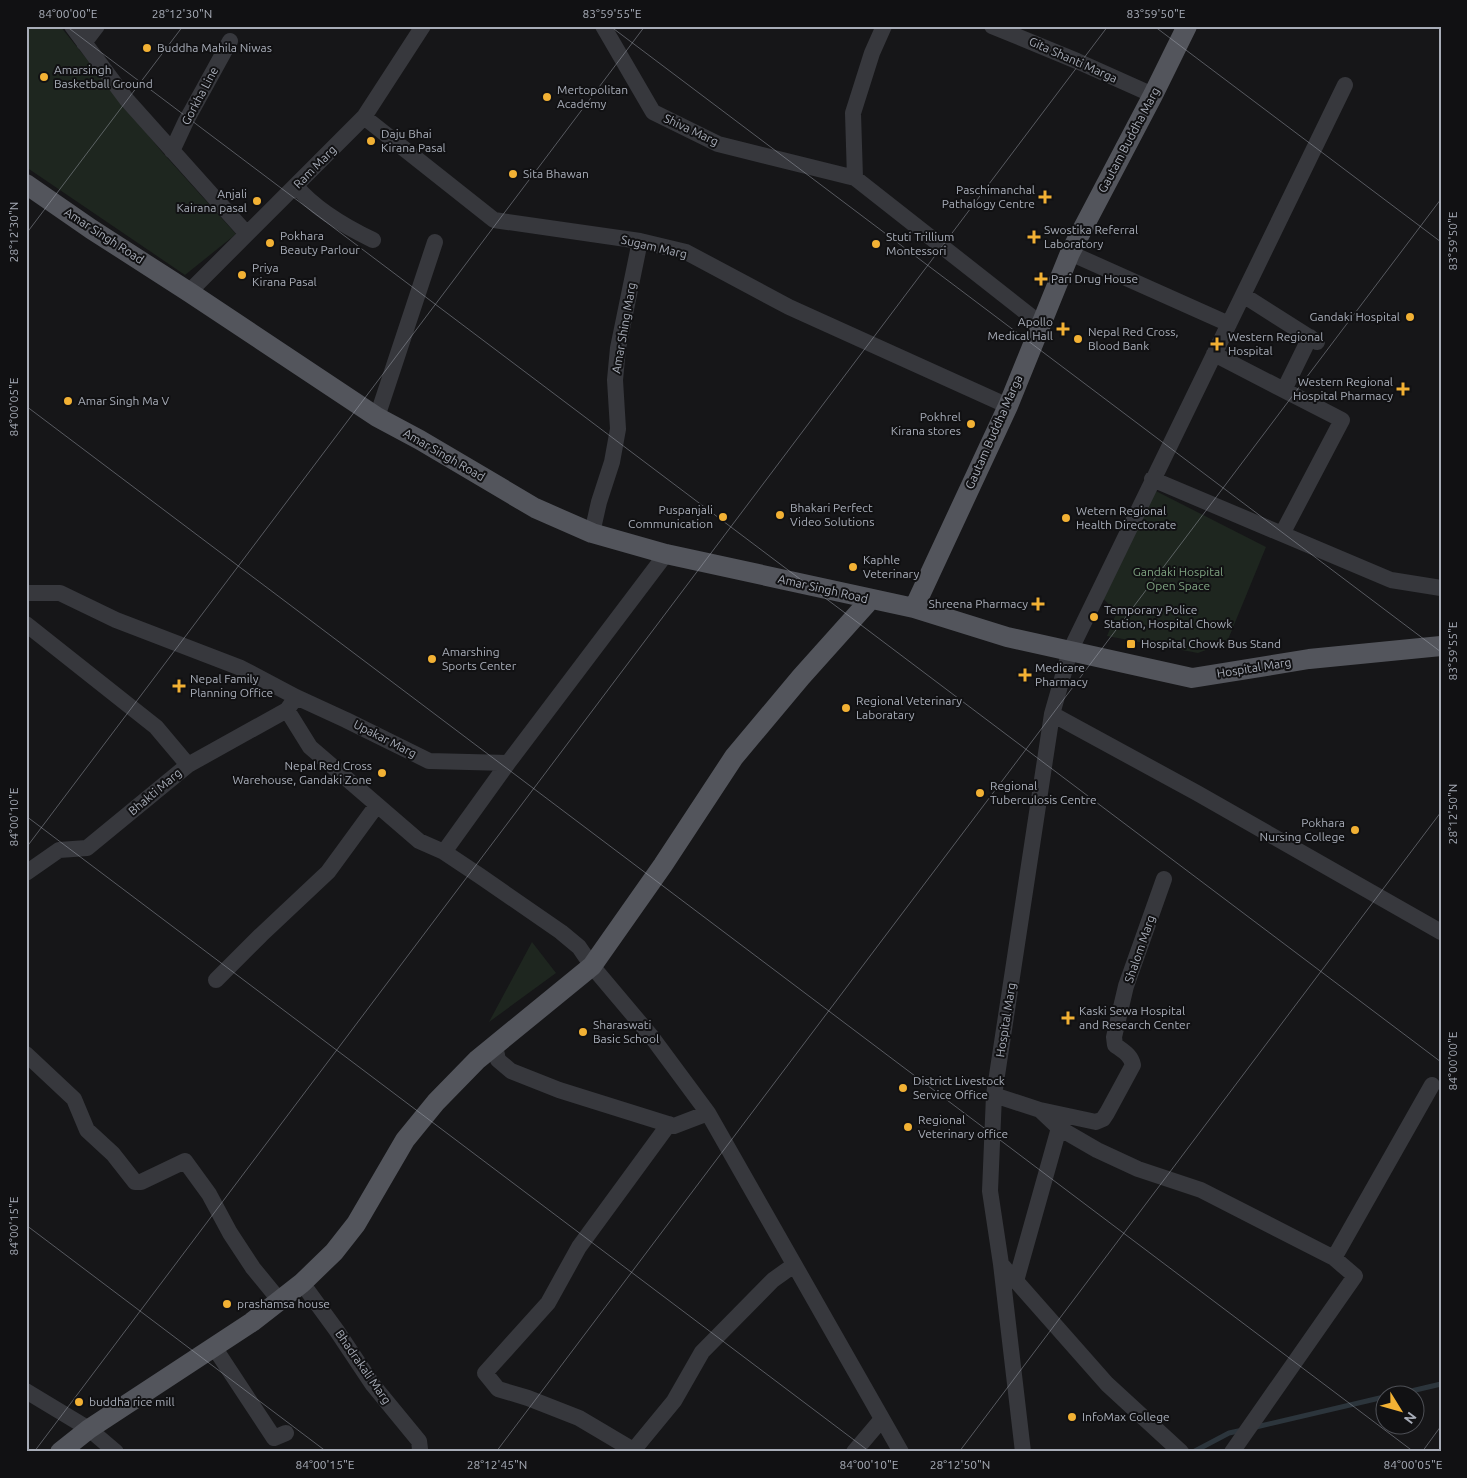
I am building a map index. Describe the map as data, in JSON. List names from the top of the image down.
{
  "streets": {
    "main road": [
      "Gautam Buddha Marg",
      "Amar Singh Road",
      "Gautam Buddha Marga",
      "Hospital Marg"
    ],
    "street": [
      "Gita Shanti Marga",
      "Gorkha Line",
      "Shiva Marg",
      "Ram Marg",
      "Sugam Marg",
      "Amar Shing Marg",
      "Upakar Marg",
      "Bhakti Marg",
      "Shalom Marg",
      "Bhadrakali Marg"
    ]
  },
  "crossings": [
    ["Gita Shanti Marga", "Gautam Buddha Marg"],
    ["Shiva Marg", "Gautam Buddha Marga"],
    ["Gautam Buddha Marg", "Gautam Buddha Marga"],
    ["Ram Marg", "Amar Singh Road"],
    ["Ram Marg", "Sugam Marg"],
    ["Amar Singh Road", "Amar Shing Marg"],
    ["Amar Singh Road", "Gautam Buddha Marga"],
    ["Amar Singh Road", "Hospital Marg"],
    ["Sugam Marg", "Amar Shing Marg"],
    ["Sugam Marg", "Gautam Buddha Marga"],
    ["Gautam Buddha Marga", "Hospital Marg"],
    ["Upakar Marg", "Bhakti Marg"]
  ],
  "parks": ["Gandaki Hospital Open Space"],
  "places": {
    "other": [
      "Buddha Mahila Niwas",
      "Amarsingh Basketball Ground",
      "Mertopolitan Academy",
      "Daju Bhai Kirana Pasal",
      "Sita Bhawan",
      "Anjali Kairana pasal",
      "Pokhara Beauty Parlour",
      "Stuti Trillium Montessori",
      "Priya Kirana Pasal",
      "Gandaki Hospital",
      "Nepal Red Cross, Blood Bank",
      "Amar Singh Ma V",
      "Pokhrel Kirana stores",
      "Bhakari Perfect Video Solutions",
      "Puspanjali Communication",
      "Wetern Regional Health Directorate",
      "Kaphle Veterinary",
      "Temporary Police Station, Hospital Chowk",
      "Amarshing Sports Center",
      "Regional Veterinary Laboratary",
      "Nepal Red Cross Warehouse, Gandaki Zone",
      "Regional Tuberculosis Centre",
      "Pokhara Nursing College",
      "Sharaswati Basic School",
      "District Livestock Service Office",
      "Regional Veterinary office",
      "prashamsa house",
      "buddha rice mill",
      "InfoMax College"
    ],
    "health": [
      "Paschimanchal Pathalogy Centre",
      "Swostika Referral Laboratory",
      "Pari Drug House",
      "Apollo Medical Hall",
      "Western Regional Hospital",
      "Western Regional Hospital Pharmacy",
      "Shreena Pharmacy",
      "Medicare Pharmacy",
      "Nepal Family Planning Office",
      "Kaski Sewa Hospital and Research Center"
    ],
    "transit": ["Hospital Chowk Bus Stand"]
  },
  "north": "bottom right",
  "coordinates": [
    "84°00'00\"E",
    "28°12'30\"N",
    "83°59'55\"E",
    "83°59'50\"E",
    "84°00'05\"E",
    "28°12'50\"N",
    "84°00'10\"E",
    "84°00'15\"E",
    "28°12'45\"N"
  ]
}
